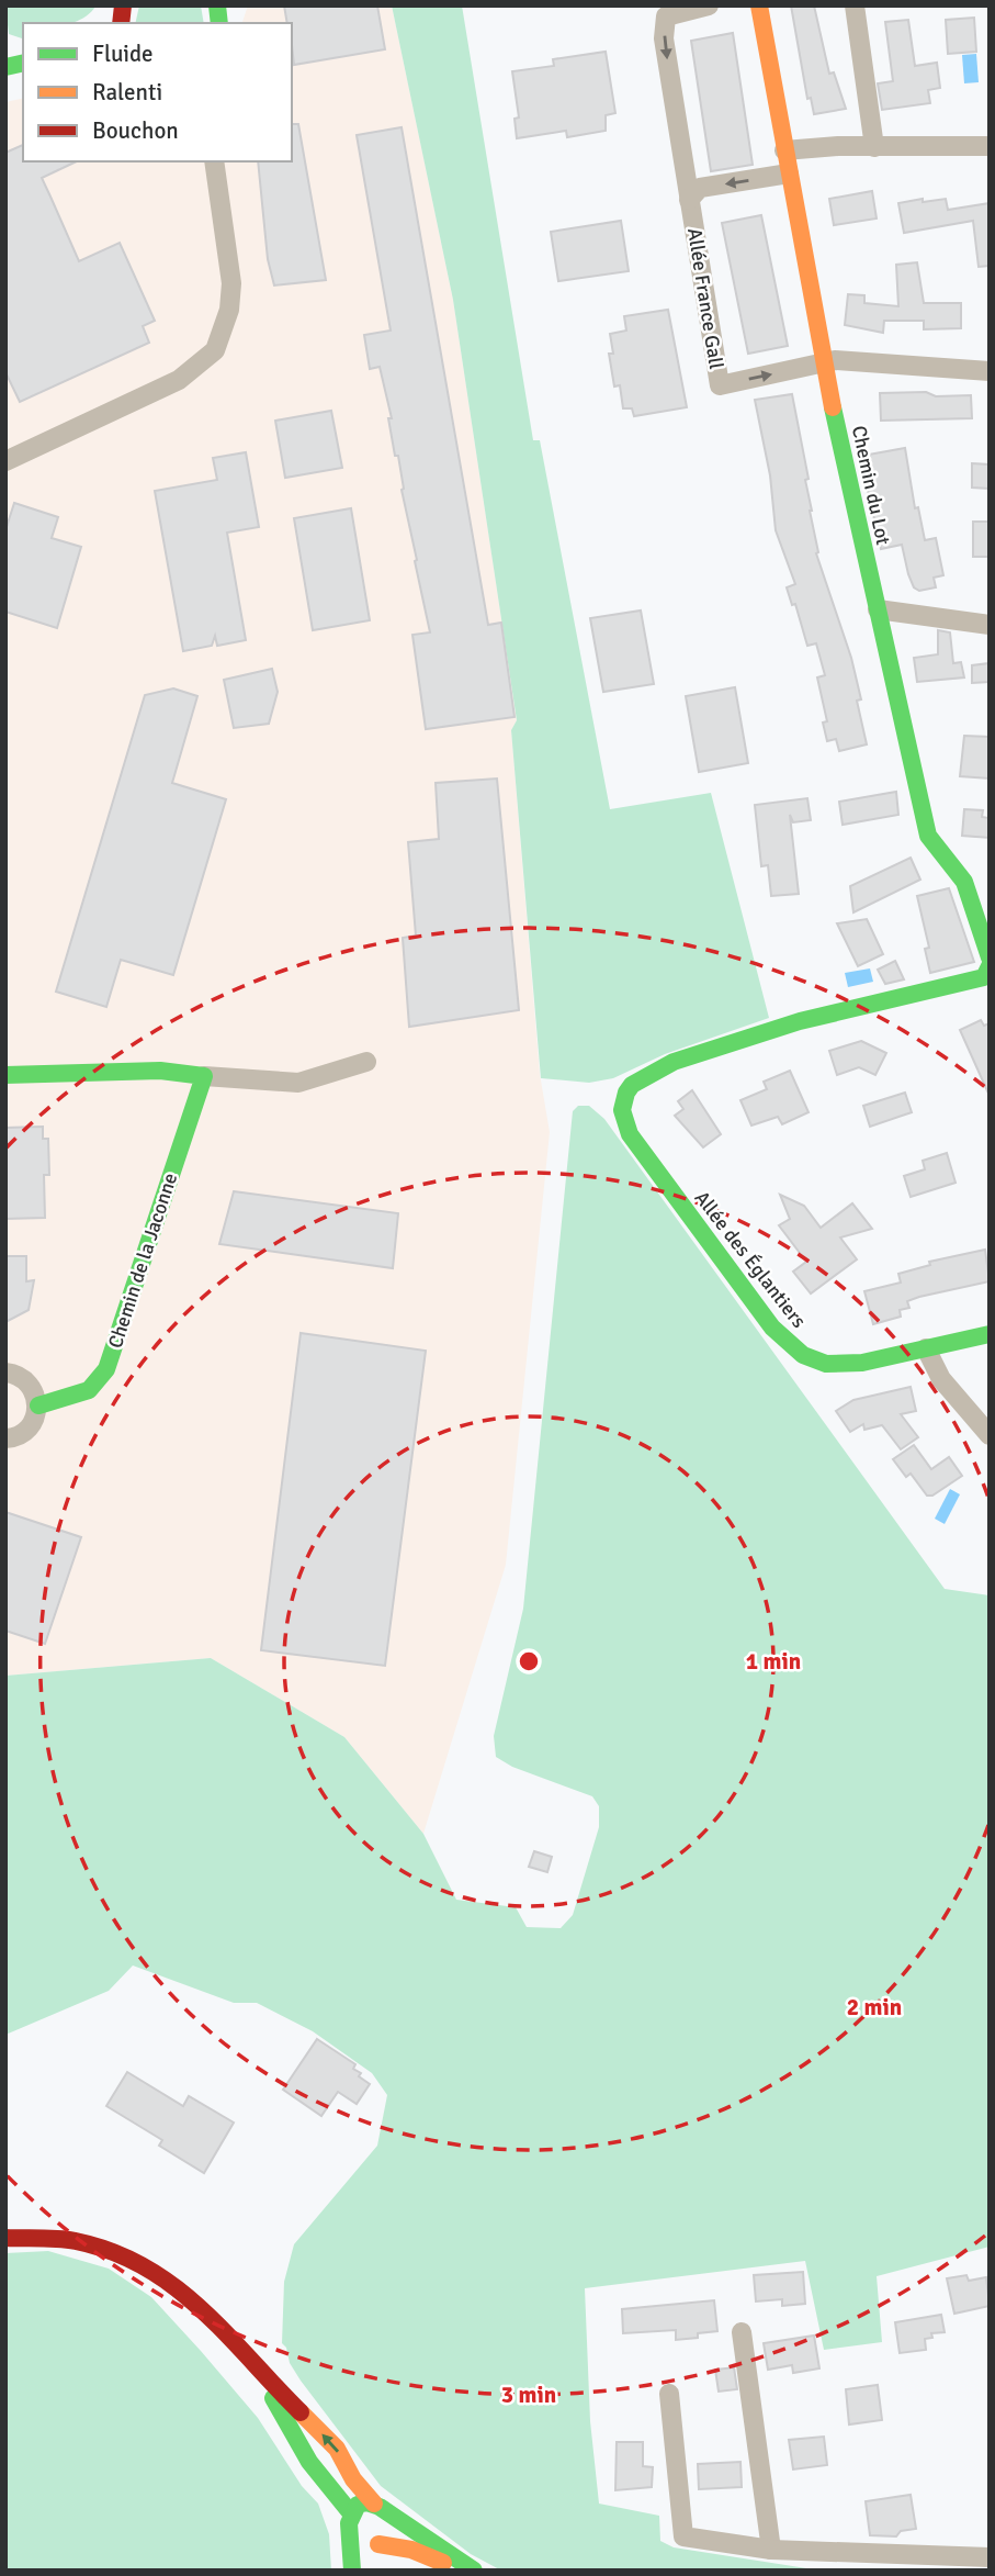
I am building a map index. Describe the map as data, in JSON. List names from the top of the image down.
{
  "streets": {
    "street": [
      "Allée France Gall",
      "Chemin du Lot",
      "Allée des Églantiers",
      "Chemin de la Jaconne"
    ]
  },
  "crossings": [
    ["Allée France Gall", "Chemin du Lot"]
  ],
  "legend": ["Fluide", "Ralenti", "Bouchon"],
  "rings": ["1 min", "2 min", "3 min"]
}
